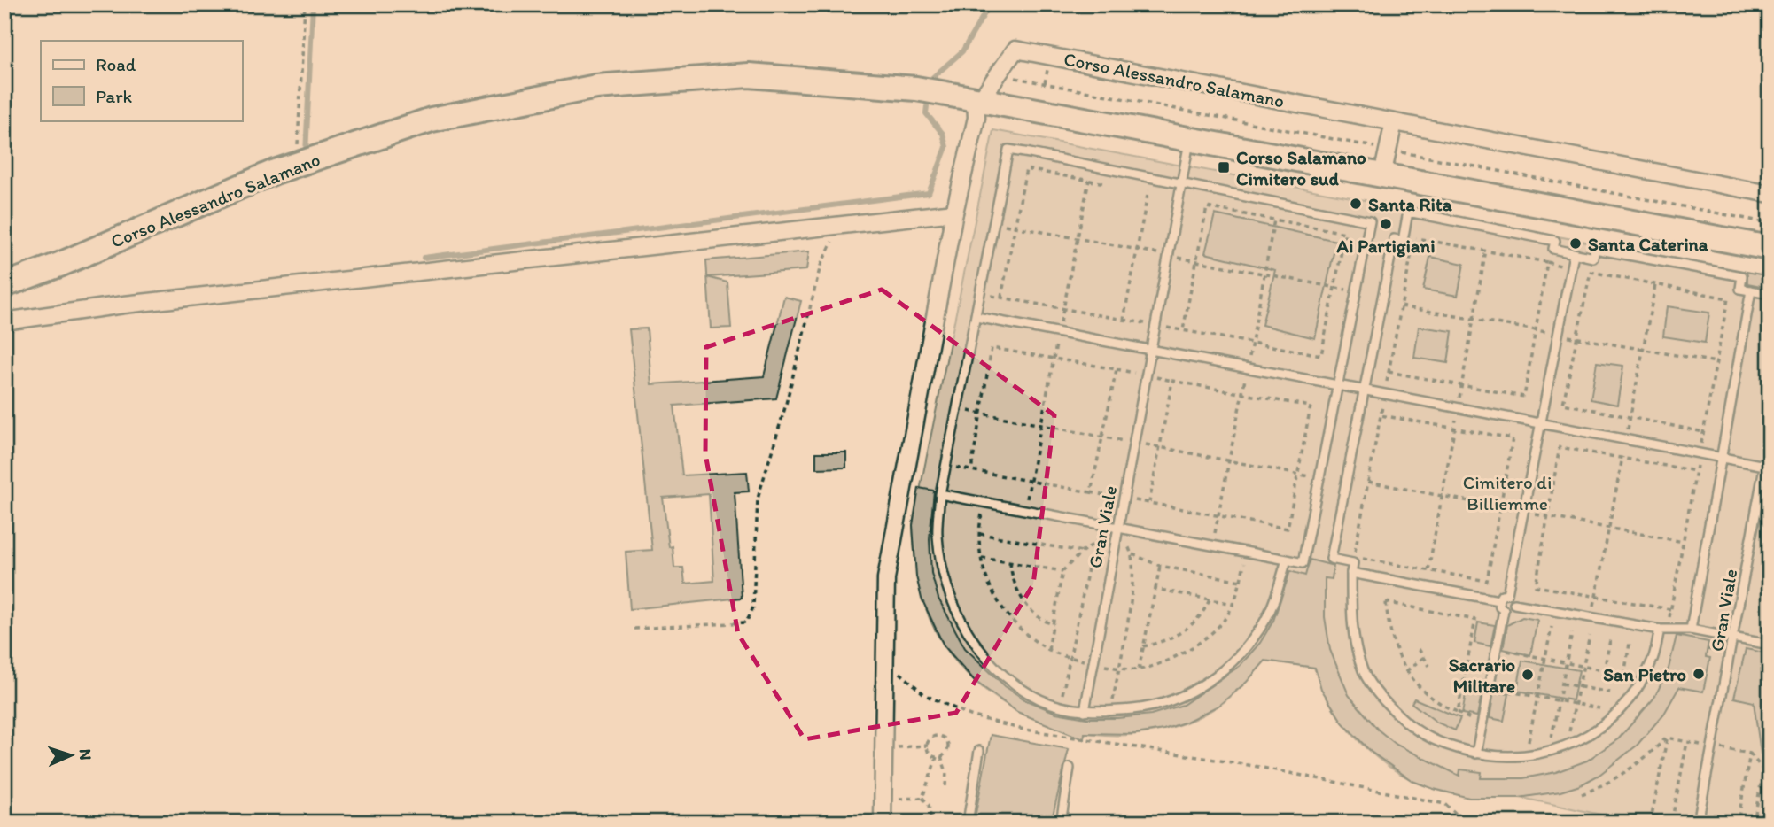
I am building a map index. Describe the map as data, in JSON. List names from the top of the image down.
{
  "streets": {
    "street": ["Corso Alessandro Salamano"],
    "lane": ["Gran Viale"]
  },
  "crossings": [
    ["Corso Alessandro Salamano", "Gran Viale"]
  ],
  "parks": ["Cimitero di Billiemme"],
  "places": {
    "transit": ["Corso Salamano Cimitero sud"],
    "other": [
      "Santa Rita",
      "Ai Partigiani",
      "Santa Caterina",
      "San Pietro",
      "Sacrario Militare"
    ]
  },
  "legend": ["Road", "Park"],
  "north": "right"
}
